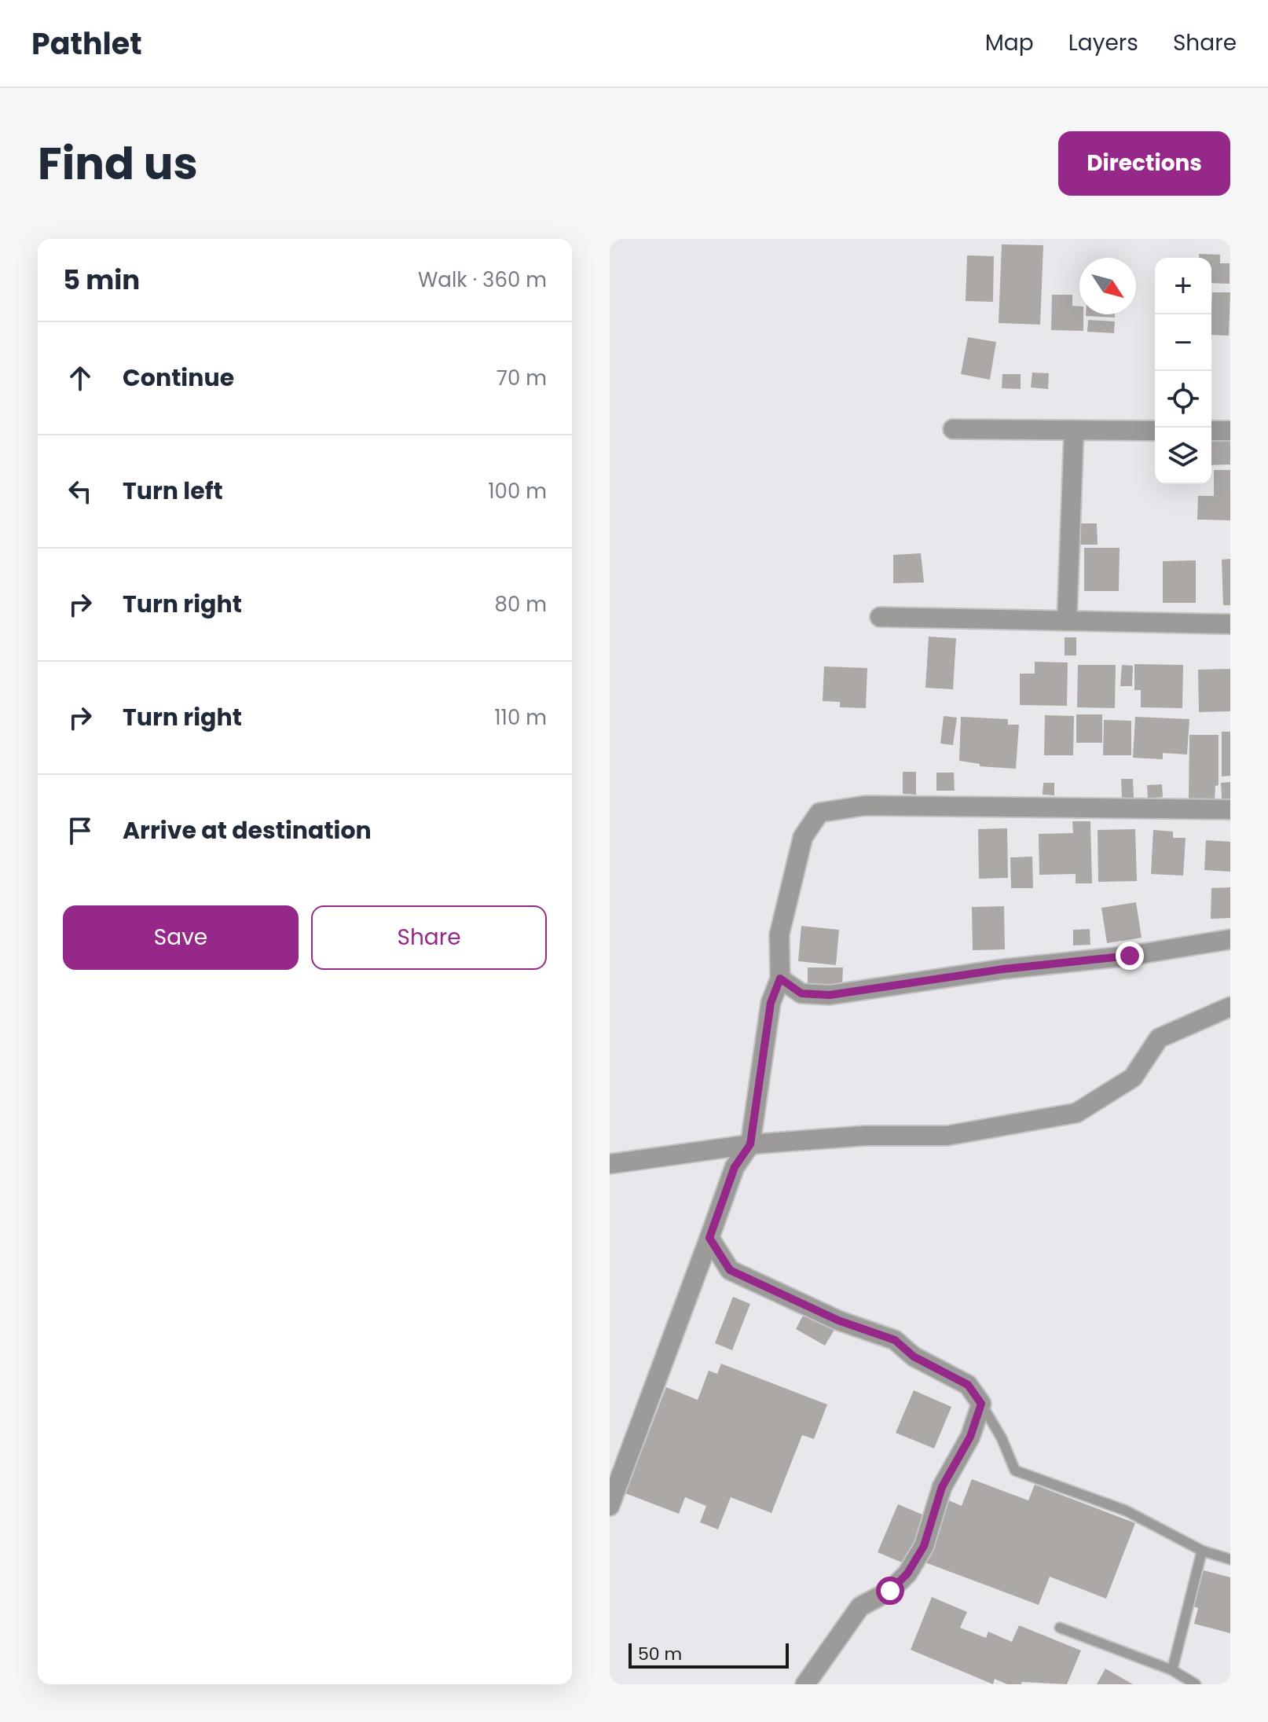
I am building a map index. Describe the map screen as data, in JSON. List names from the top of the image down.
{
  "scale_bar": "50 m",
  "north": "bottom right",
  "page": {
    "header": "Pathlet",
    "nav": ["Map", "Layers", "Share"],
    "title": "Find us",
    "buttons": [
      "Directions",
      ["Save", "Share"]
    ],
    "heading": ["5 min", "Walk · 360 m"],
    "map_buttons": ["+", "−"],
    "list": [
      ["Continue", "70 m"],
      ["Turn left", "100 m"],
      ["Turn right", "80 m"],
      ["Turn right", "110 m"],
      "Arrive at destination"
    ],
    "scale": "50 m"
  }
}
